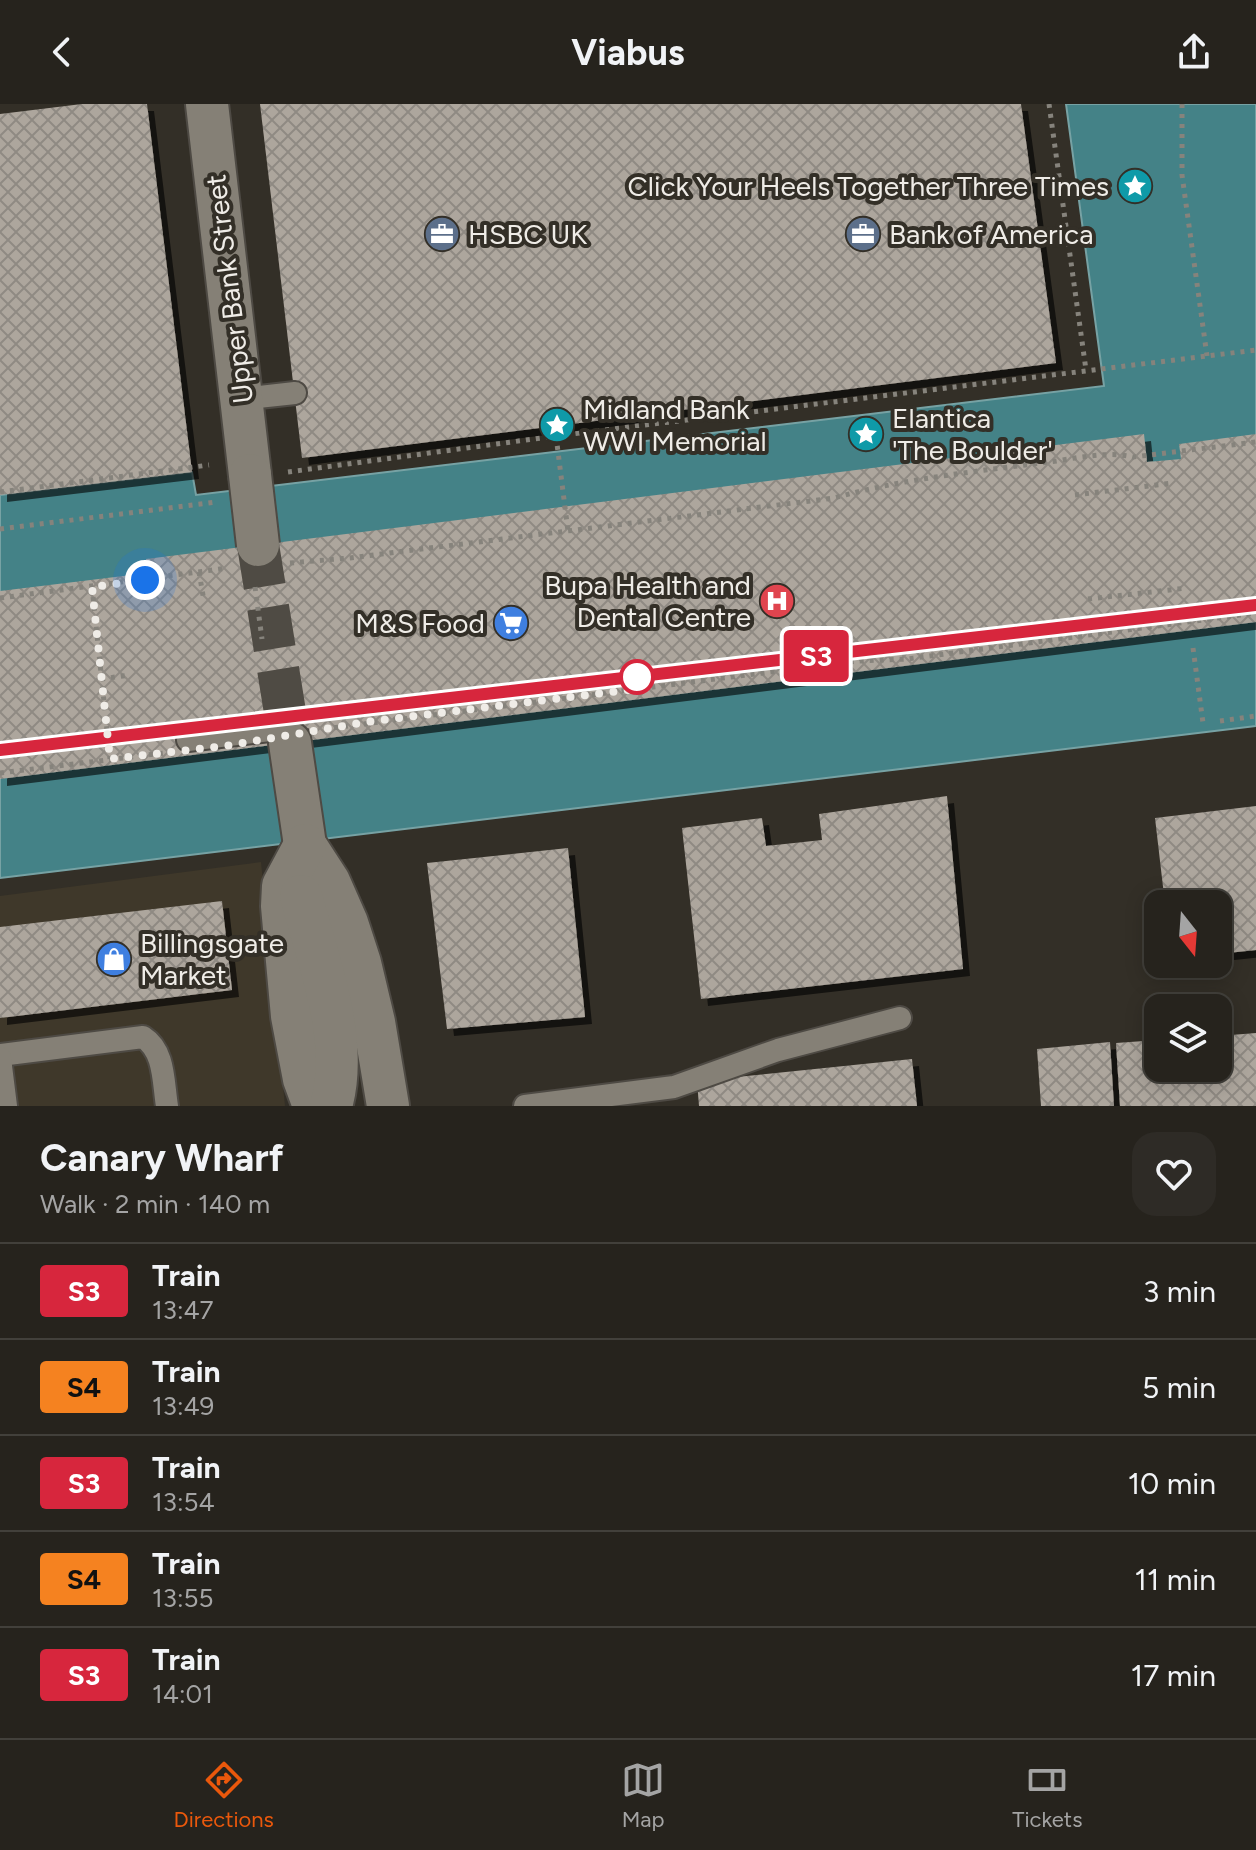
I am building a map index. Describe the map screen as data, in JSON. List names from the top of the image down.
{
  "streets": {
    "street": ["Upper Bank Street"]
  },
  "places": {
    "place": ["Click Your Heels Together Three Times", "Midland Bank WWI Memorial", "Elantica 'The Boulder'"],
    "office": ["HSBC UK", "Bank of America"],
    "hospital": ["Bupa Health and Dental Centre"],
    "supermarket": ["M&S Food"],
    "shop": ["Billingsgate Market"]
  },
  "north": "bottom",
  "page": {
    "header": "Viabus",
    "on_map": "S3",
    "heading": ["Canary Wharf", "Walk · 2 min · 140 m"],
    "list": [
      {
        "mark": "S3",
        "name": "Train",
        "note": "13:47",
        "value": "3 min"
      },
      {
        "mark": "S4",
        "name": "Train",
        "note": "13:49",
        "value": "5 min"
      },
      {
        "mark": "S3",
        "name": "Train",
        "note": "13:54",
        "value": "10 min"
      },
      {
        "mark": "S4",
        "name": "Train",
        "note": "13:55",
        "value": "11 min"
      },
      {
        "mark": "S3",
        "name": "Train",
        "note": "14:01",
        "value": "17 min"
      }
    ],
    "tabs": ["Directions", "Map", "Tickets"]
  }
}
